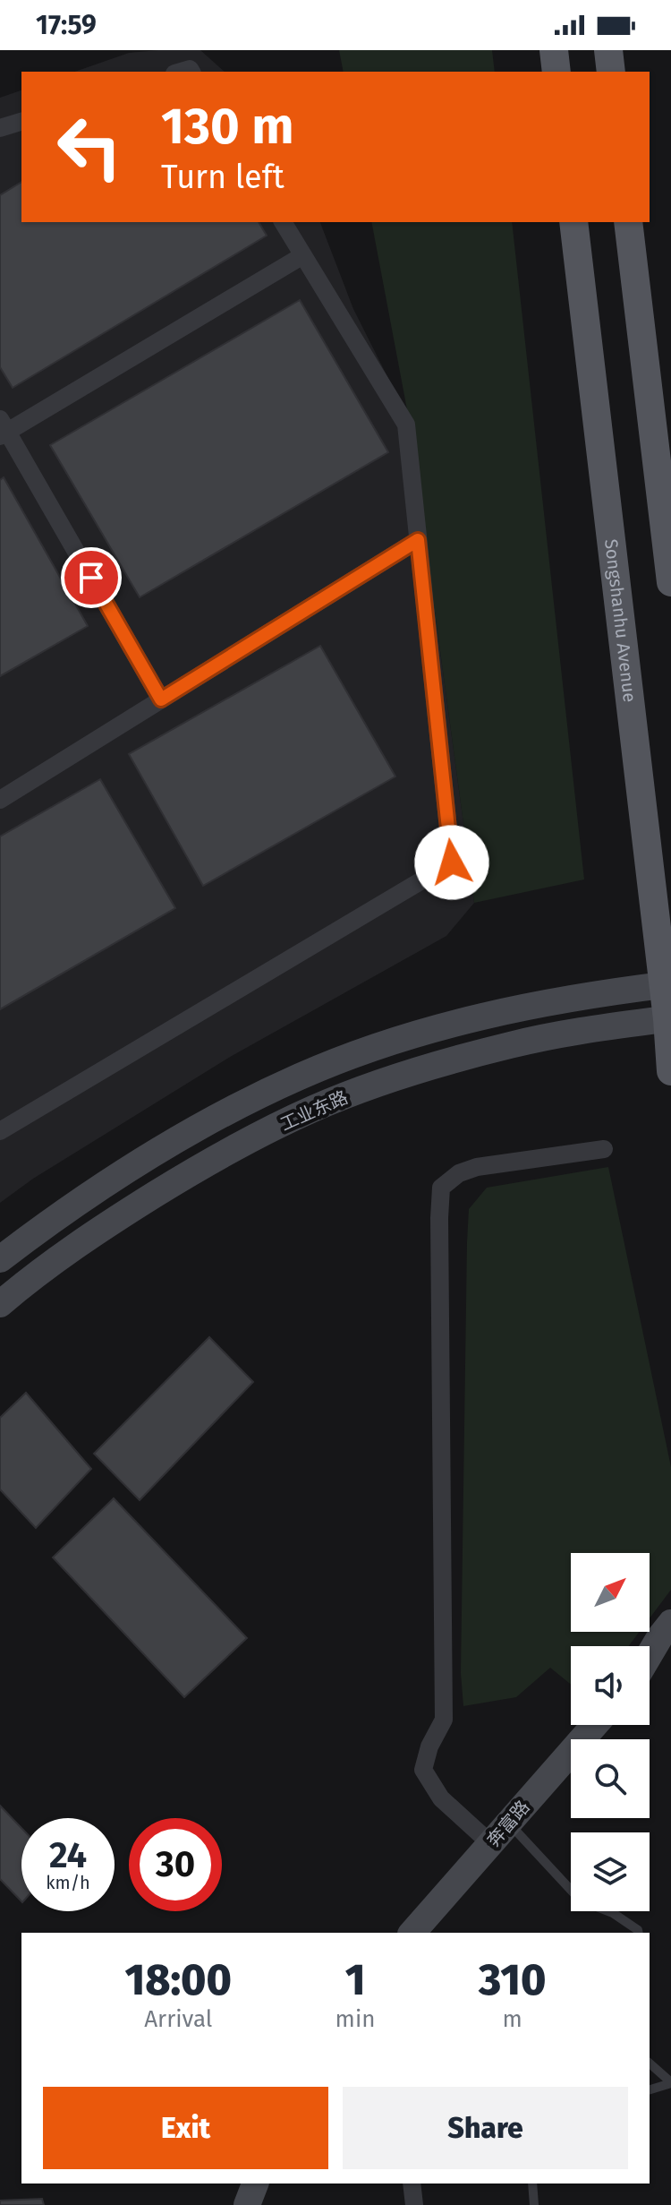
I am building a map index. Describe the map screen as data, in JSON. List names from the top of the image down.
{
  "streets": {
    "main road": ["Songshanhu Avenue", "工业东路", "奔富路"]
  },
  "crossings": [
    ["Songshanhu Avenue", "工业东路"]
  ],
  "north": "top right",
  "page": {
    "status": "17:59",
    "turn": ["130 m", "Turn left"],
    "speed": "24 km/h",
    "limit": "30",
    "eta": [
      "18:00",
      "Arrival",
      "1",
      "min",
      "310",
      "m"
    ],
    "buttons": ["Exit", "Share"]
  }
}
